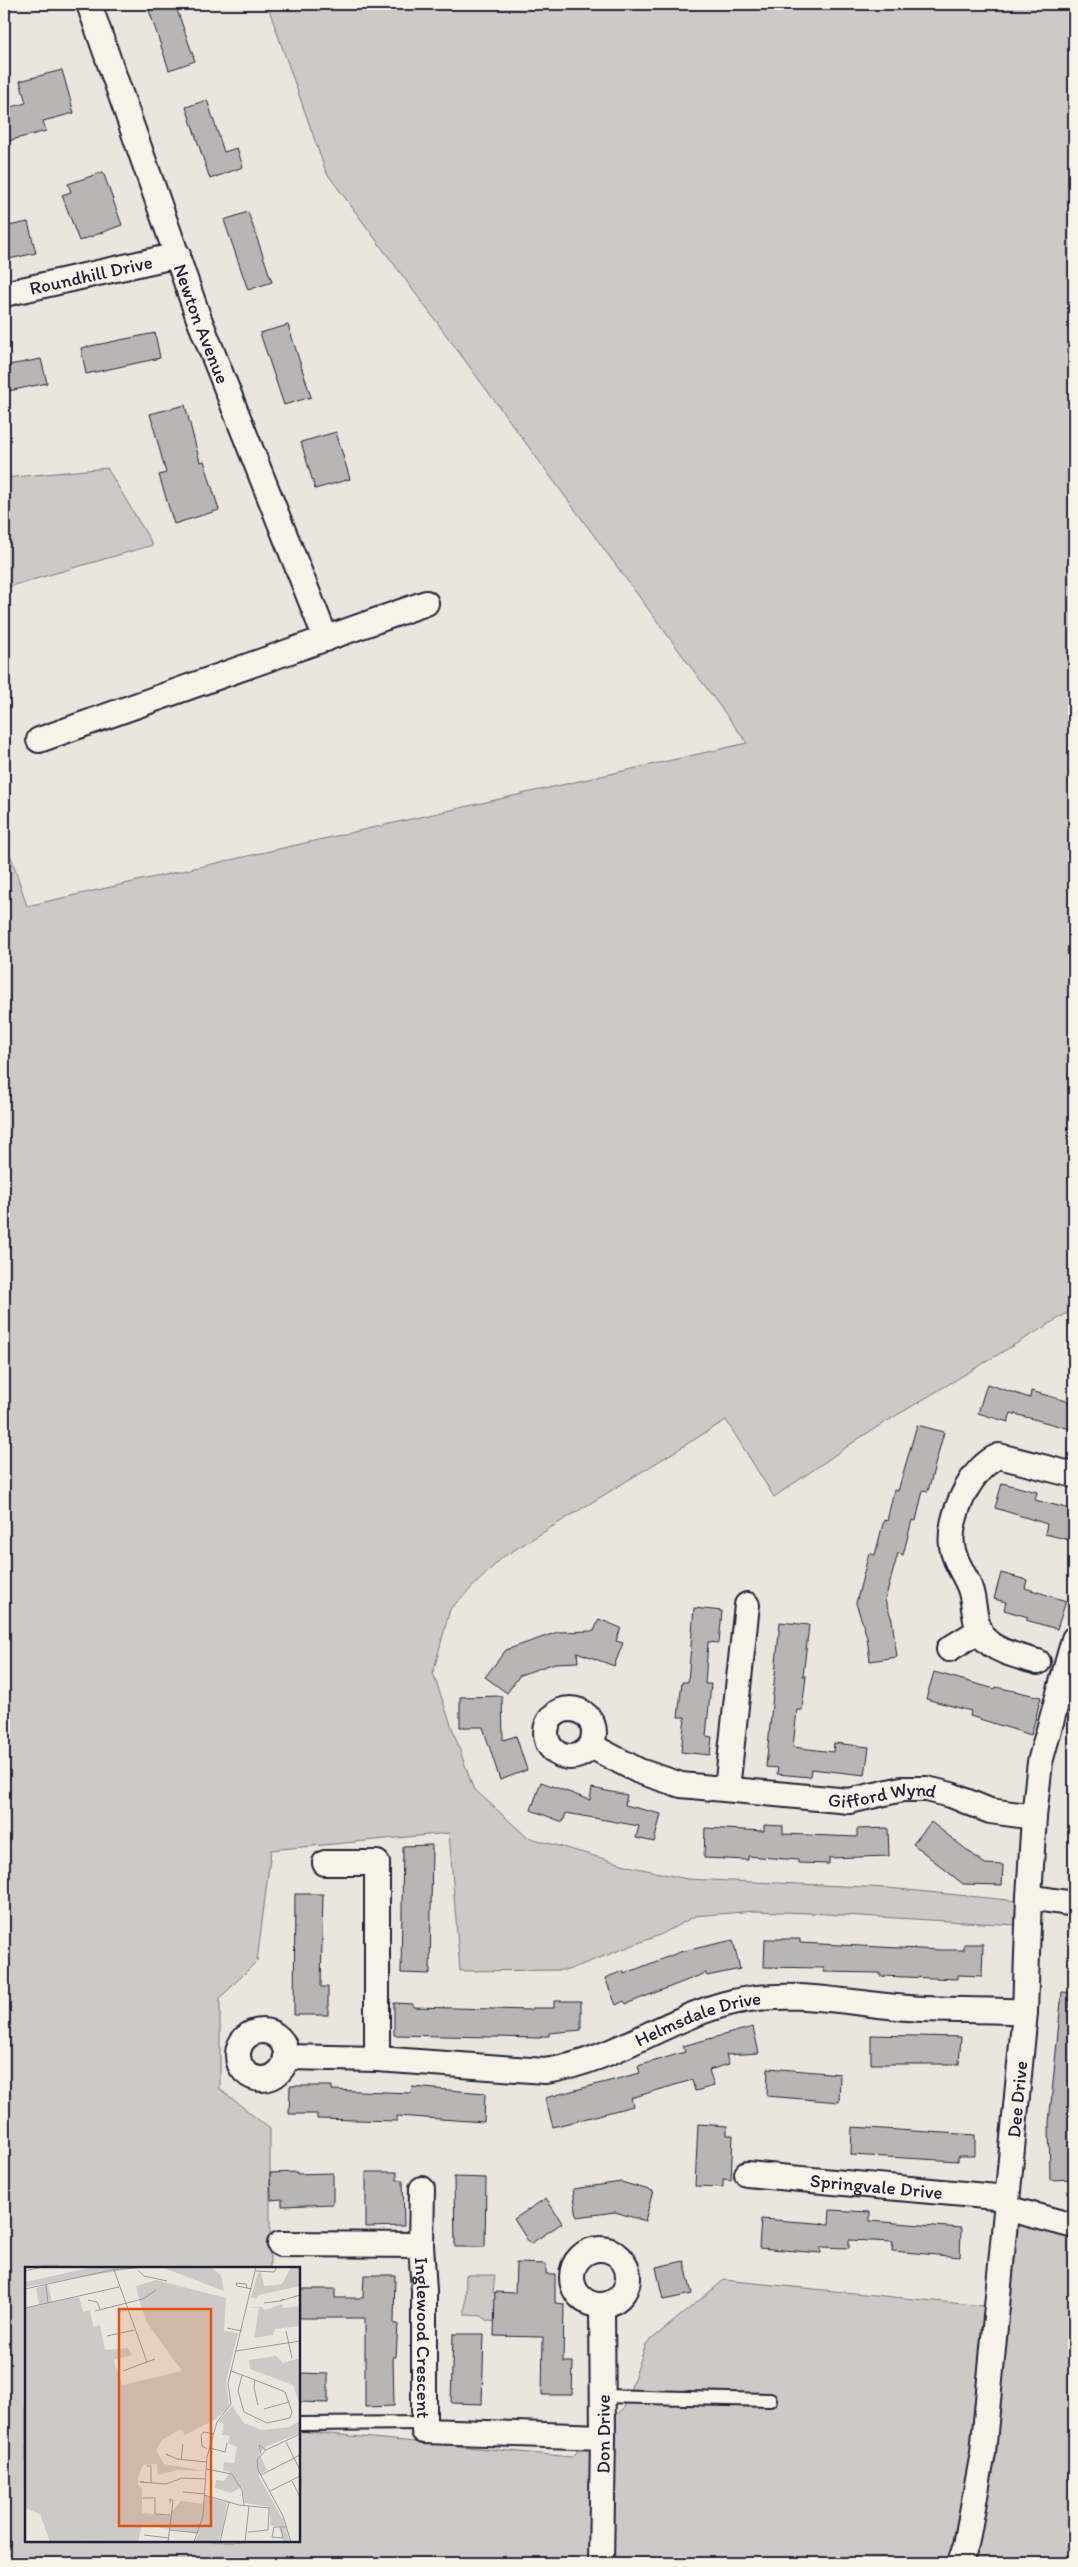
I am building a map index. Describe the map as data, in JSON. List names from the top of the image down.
{
  "streets": {
    "street": [
      "Roundhill Drive",
      "Newton Avenue",
      "Gifford Wynd",
      "Helmsdale Drive",
      "Dee Drive",
      "Springvale Drive",
      "Inglewood Crescent",
      "Don Drive"
    ]
  },
  "crossings": [
    ["Roundhill Drive", "Newton Avenue"],
    ["Gifford Wynd", "Dee Drive"],
    ["Helmsdale Drive", "Dee Drive"],
    ["Dee Drive", "Springvale Drive"],
    ["Inglewood Crescent", "Don Drive"]
  ]
}
